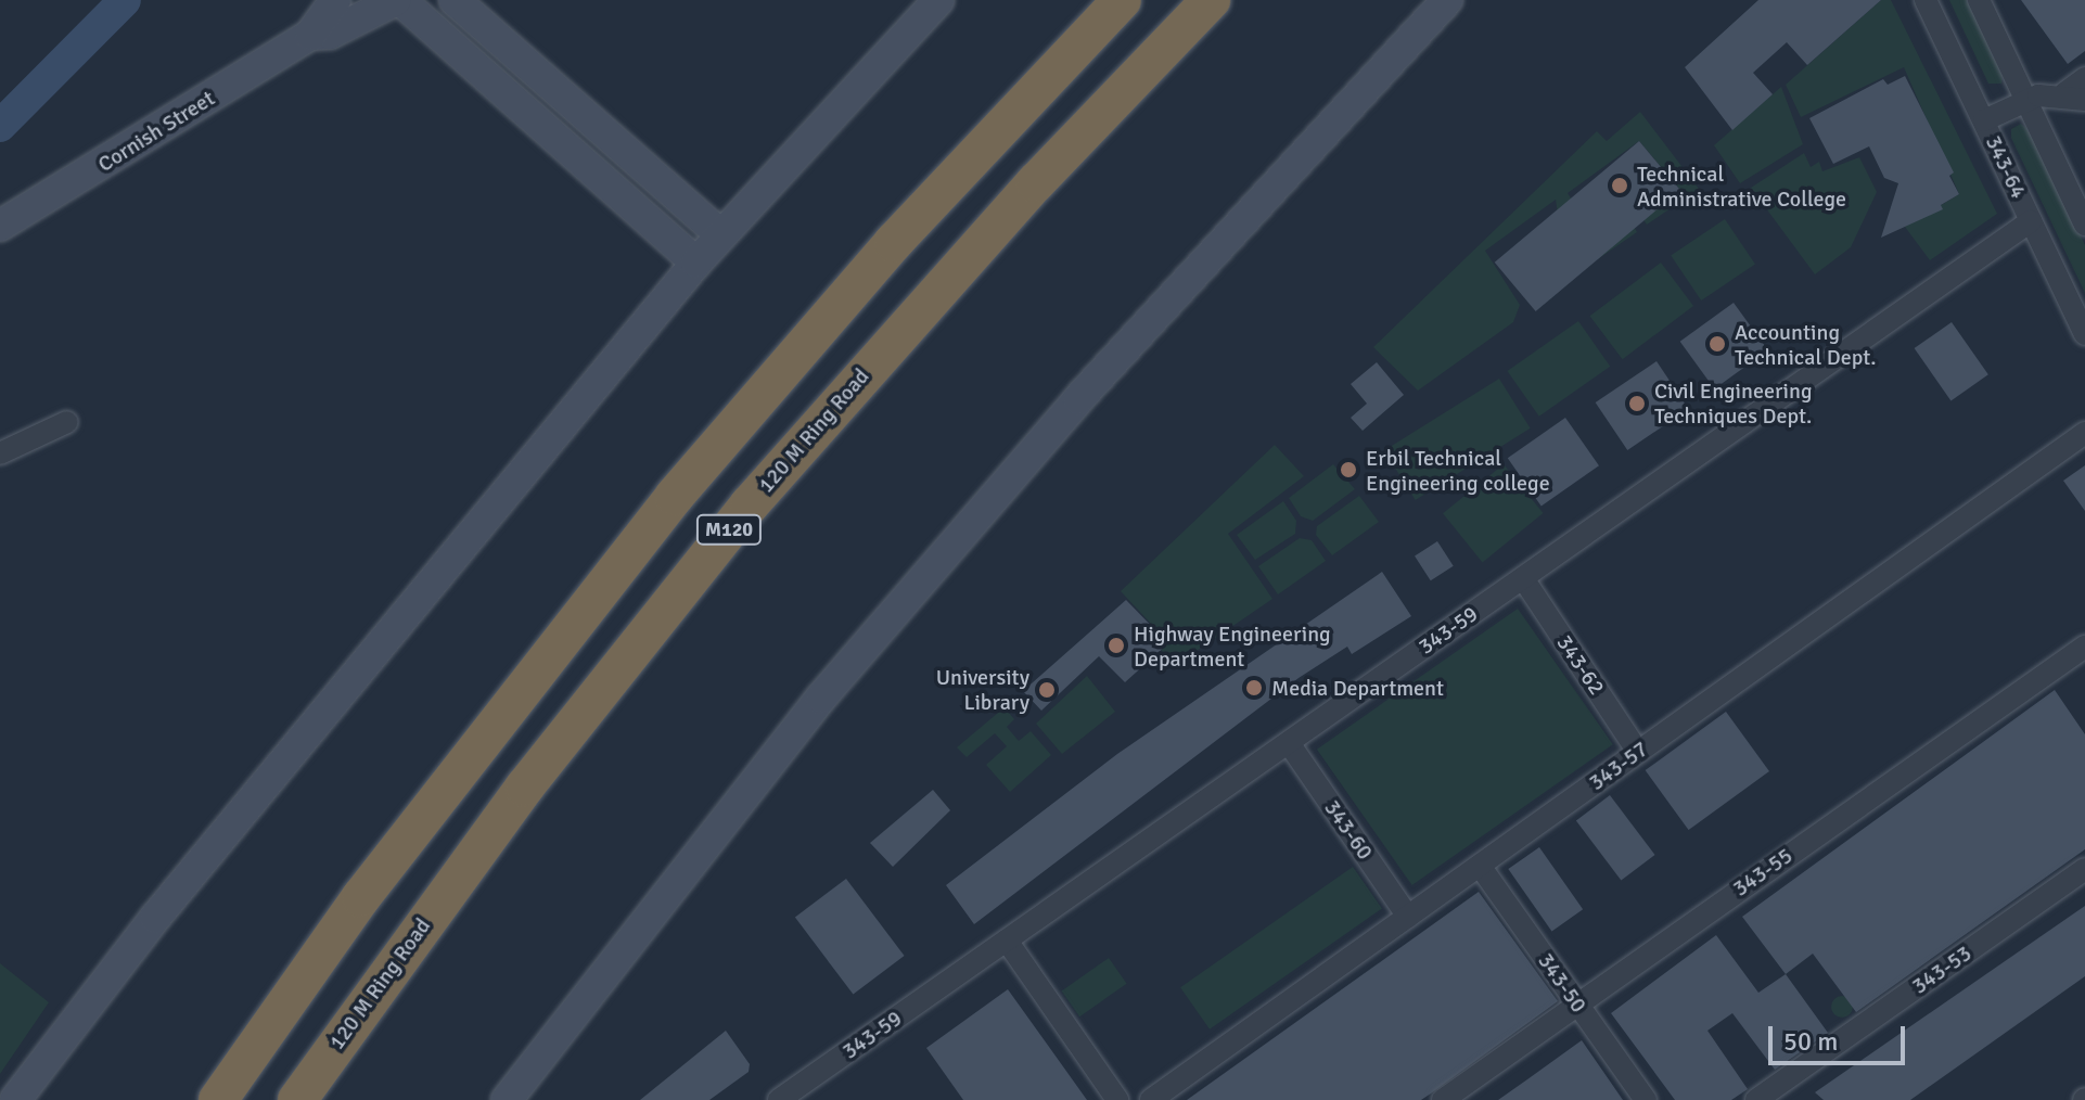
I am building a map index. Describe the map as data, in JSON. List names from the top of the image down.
{
  "streets": {
    "highway": ["120 M Ring Road", "M120"],
    "street": [
      "Cornish Street",
      "343-64",
      "343-59",
      "343-62",
      "343-57",
      "343-60",
      "343-55",
      "343-53",
      "343-50"
    ]
  },
  "crossings": [
    ["343-64", "343-59"],
    ["343-59", "343-62"],
    ["343-59", "343-60"],
    ["343-62", "343-57"],
    ["343-57", "343-60"],
    ["343-57", "343-50"],
    ["343-55", "343-50"]
  ],
  "places": [
    "Technical Administrative College",
    "Accounting Technical Dept.",
    "Civil Engineering Techniques Dept.",
    "Erbil Technical Engineering college",
    "Highway Engineering Department",
    "Media Department",
    "University Library"
  ],
  "scale_bar": "50 m"
}
